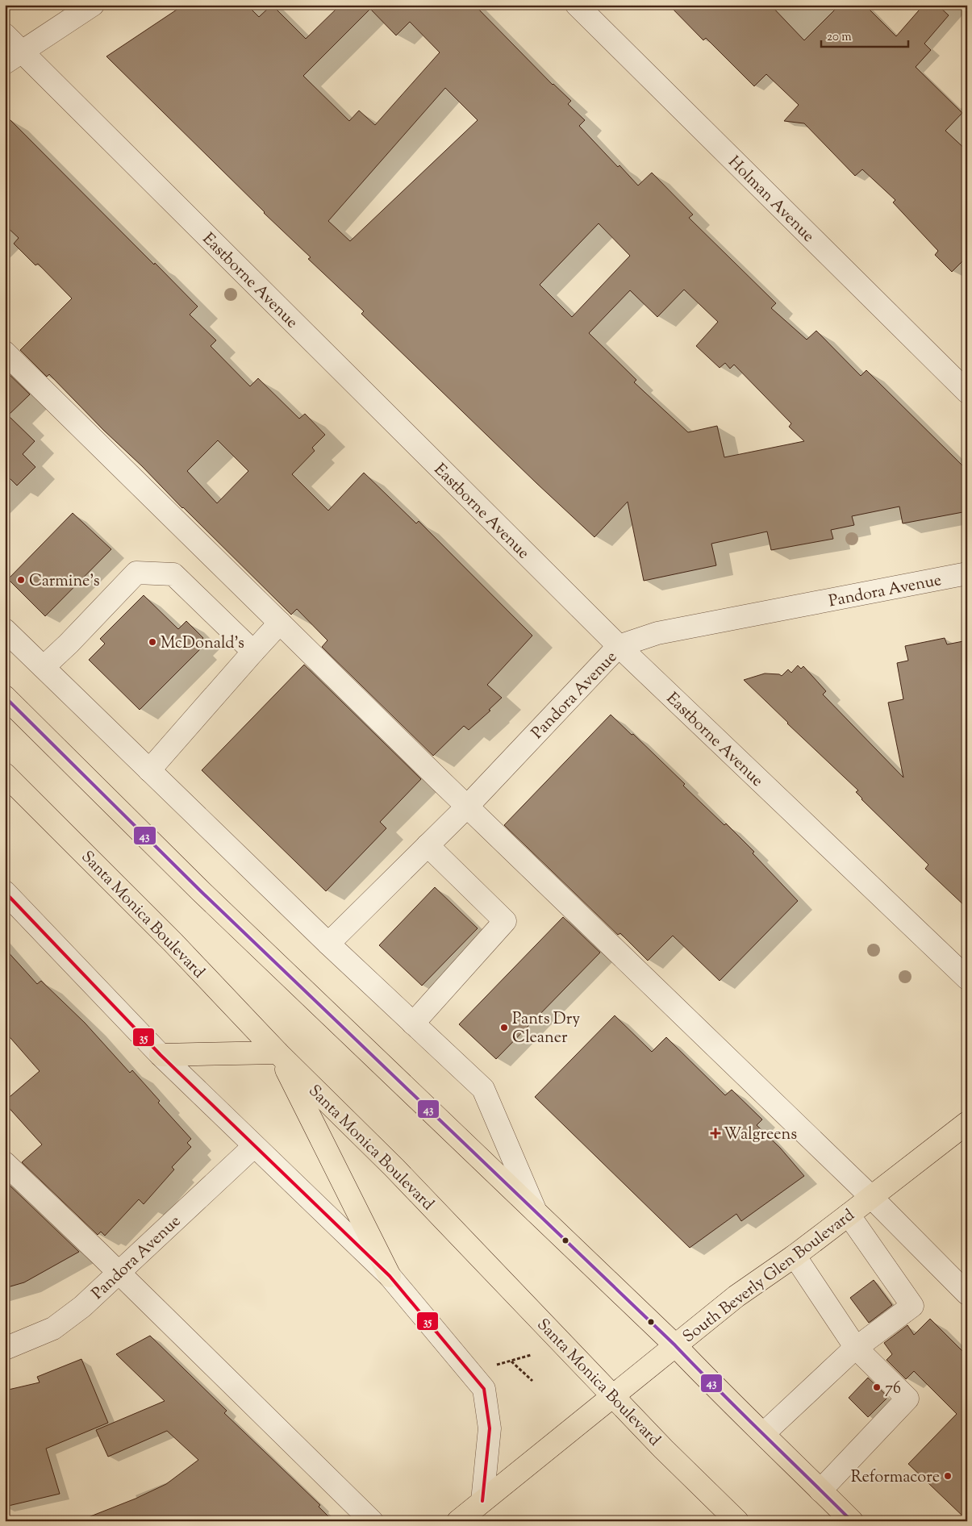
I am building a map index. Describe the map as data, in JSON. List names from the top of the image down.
{
  "streets": {
    "main road": ["Santa Monica Boulevard", "South Beverly Glen Boulevard"],
    "street": ["Holman Avenue", "Eastborne Avenue", "Pandora Avenue"]
  },
  "crossings": [
    ["Eastborne Avenue", "Pandora Avenue"],
    ["Santa Monica Boulevard", "South Beverly Glen Boulevard"]
  ],
  "places": {
    "other": [
      "Carmine's",
      "McDonald's",
      "Pants Dry Cleaner",
      "76",
      "Reformacore"
    ],
    "health": ["Walgreens"]
  },
  "lines": ["transit line 43", "transit line 35"],
  "scale_bar": "20 m"
}
